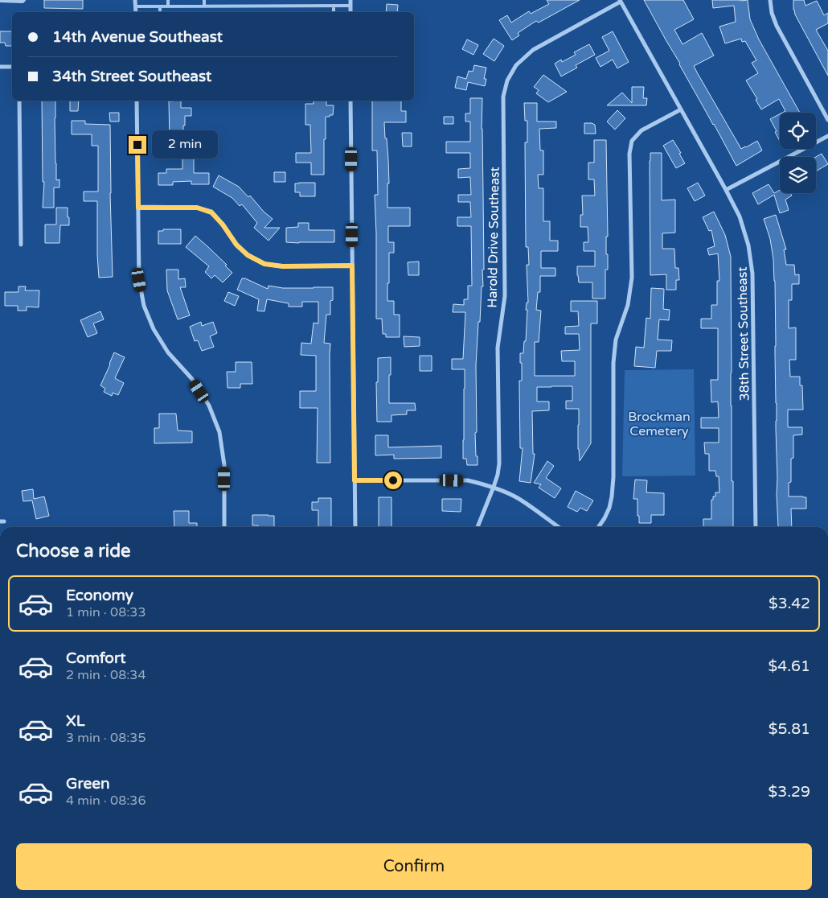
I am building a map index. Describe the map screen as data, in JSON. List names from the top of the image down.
{
  "streets": {
    "street": ["Harold Drive Southeast", "38th Street Southeast"]
  },
  "crossings": [
    ["Harold Drive Southeast", "38th Street Southeast"]
  ],
  "parks": ["Brockman Cemetery"],
  "page": {
    "banner": ["14th Avenue Southeast", "34th Street Southeast"],
    "bubble": "2 min",
    "heading": "Choose a ride",
    "list": [
      {
        "name": "Economy",
        "note": "1 min · 08:33",
        "value": "$3.42"
      },
      {
        "name": "Comfort",
        "note": "2 min · 08:34",
        "value": "$4.61"
      },
      {
        "name": "XL",
        "note": "3 min · 08:35",
        "value": "$5.81"
      },
      {
        "name": "Green",
        "note": "4 min · 08:36",
        "value": "$3.29"
      }
    ],
    "buttons": "Confirm"
  }
}
